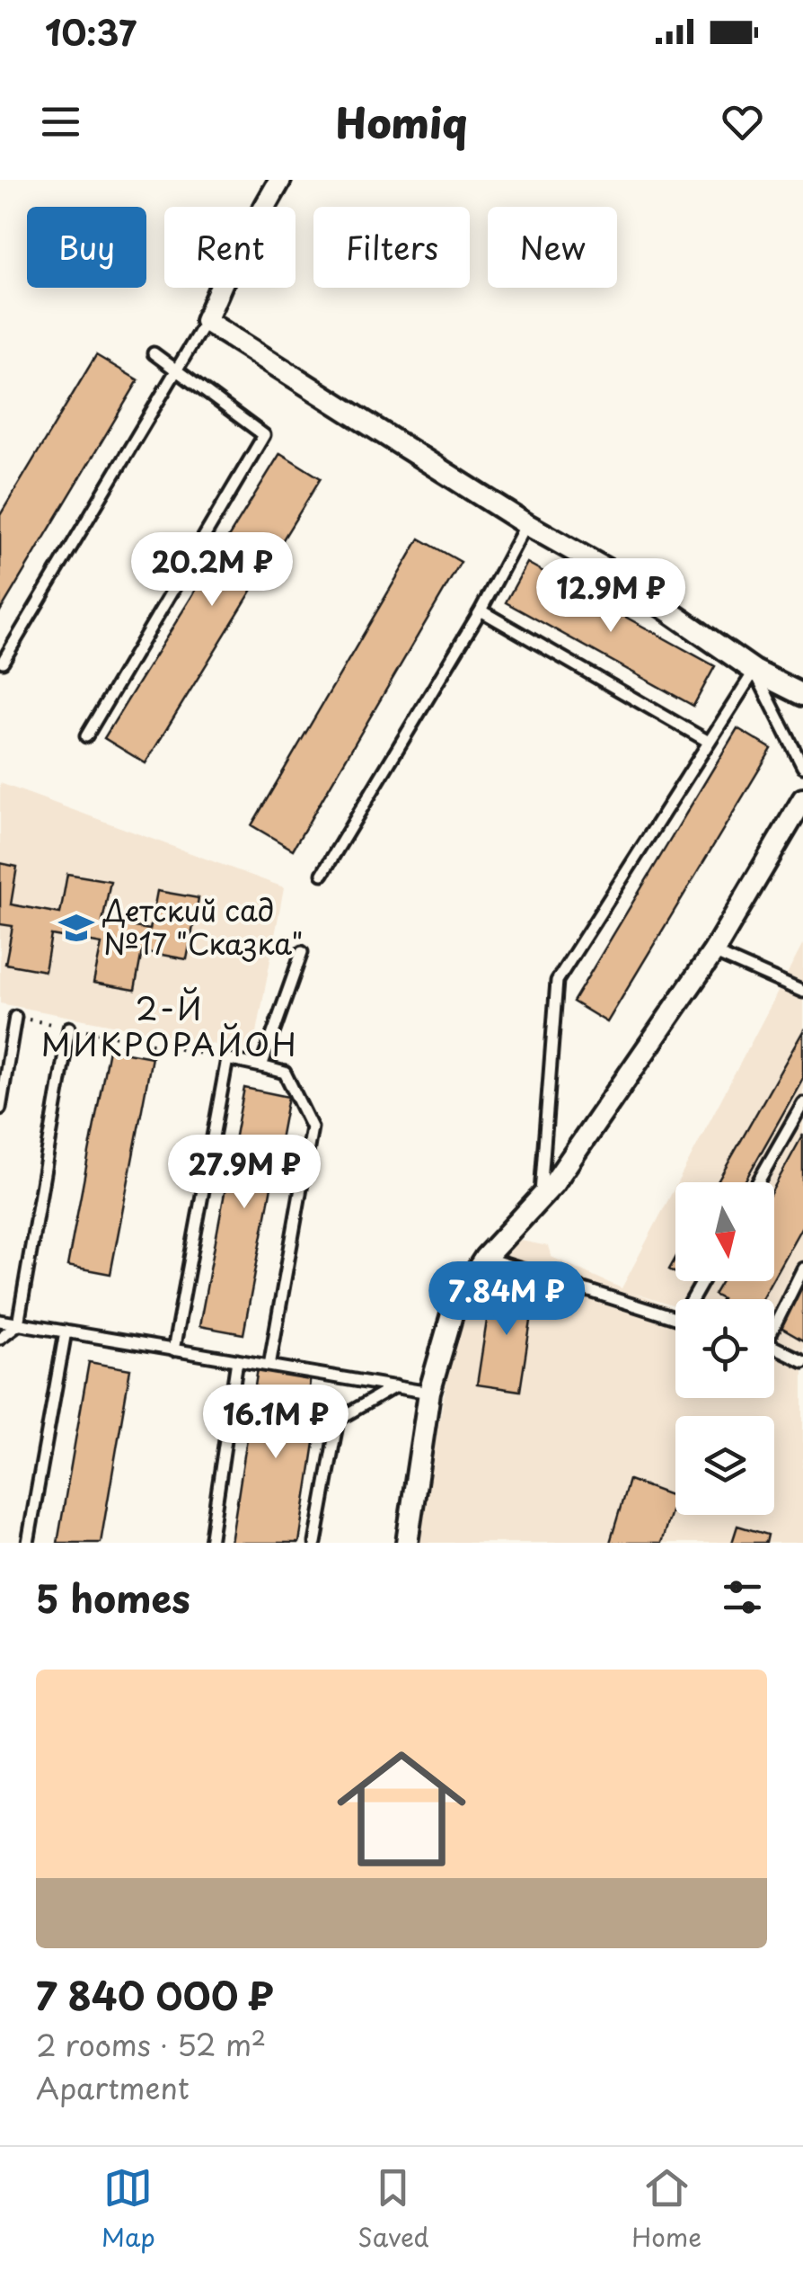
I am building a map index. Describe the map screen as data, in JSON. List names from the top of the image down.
{
  "districts": ["2-Й МИКРОРАЙОН"],
  "places": {
    "school or university": ["Детский сад №17 \"Сказка\""]
  },
  "north": "bottom",
  "page": {
    "status": "10:37",
    "header": "Homiq",
    "chip": [
      "Buy",
      "Rent",
      "Filters",
      "New"
    ],
    "price": [
      "20.2M ₽",
      "12.9M ₽",
      "27.9M ₽",
      "7.84M ₽",
      "16.1M ₽"
    ],
    "heading": "5 homes",
    "list": [
      {
        "name": "7 840 000 ₽",
        "note": "2 rooms · 52 m² · Apartment"
      }
    ],
    "tabs": ["Map", "Saved", "Home"]
  }
}
